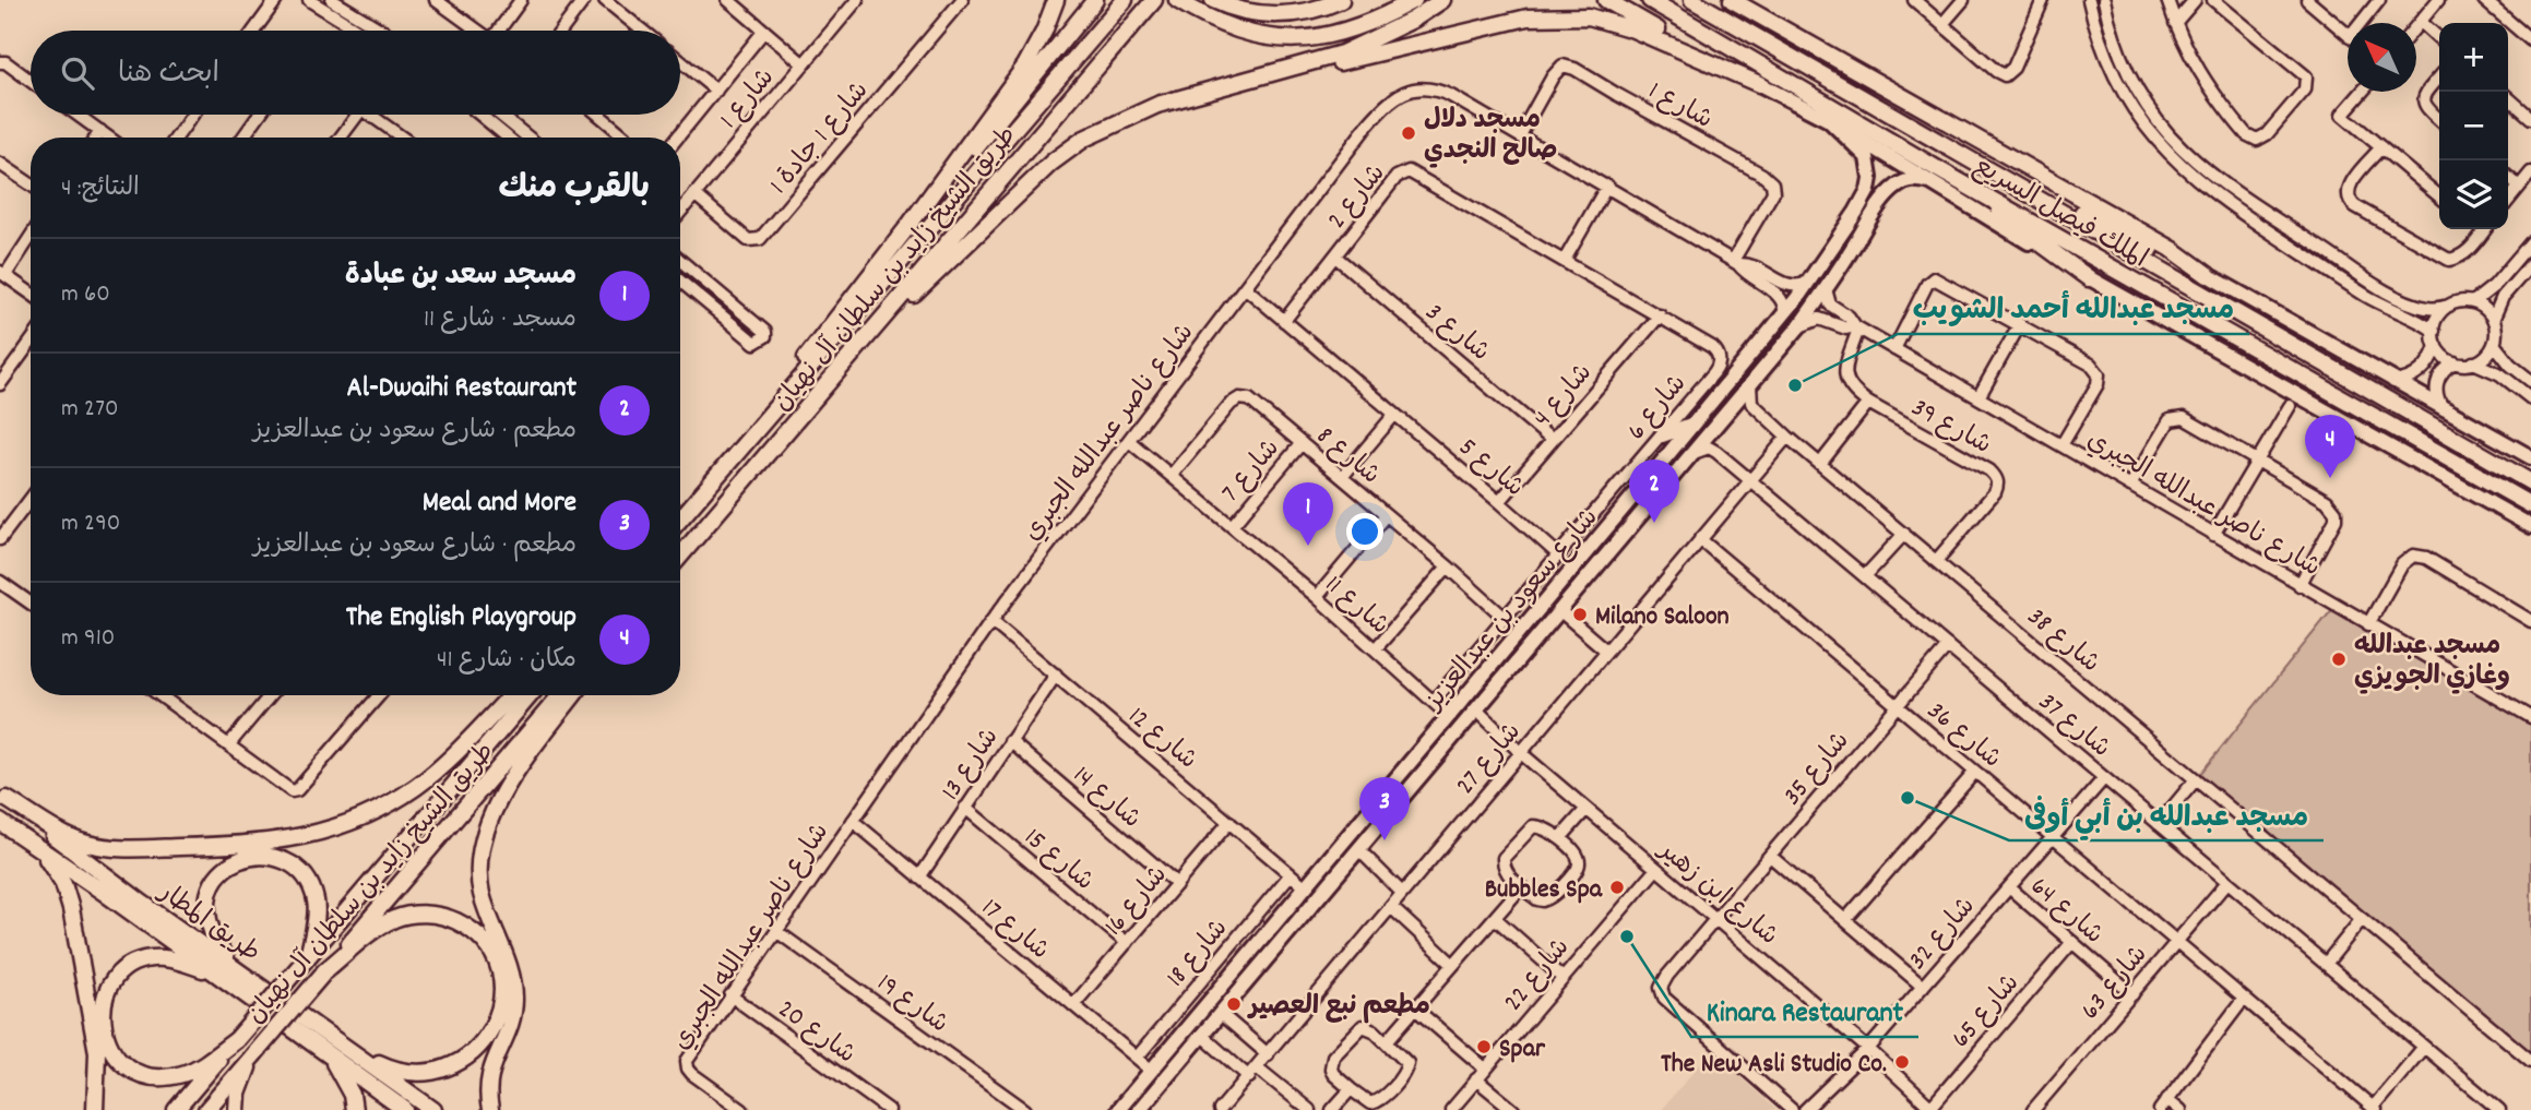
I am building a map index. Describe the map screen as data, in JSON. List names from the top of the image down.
{
  "streets": {
    "highway": ["الملك فيصل السريع", "طريق الشيخ زايد بن سلطان آل نهيان", "طريق المطار"],
    "main road": ["شارع سعود بن عبدالعزيز"],
    "street": [
      "شارع 1",
      "شارع 1 جادة 1",
      "شارع 2",
      "شارع 3",
      "شارع 4",
      "شارع 6",
      "شارع 39",
      "شارع ناصر عبدالله الجبري",
      "شارع 8",
      "شارع 5",
      "شارع 7",
      "شارع 11",
      "شارع 38",
      "شارع 37",
      "شارع 36",
      "شارع 12",
      "شارع 27",
      "شارع 13",
      "شارع 35",
      "شارع 14",
      "شارع 15",
      "شارع ابن زهير",
      "شارع 16",
      "شارع 64",
      "شارع 17",
      "شارع 32",
      "شارع 18",
      "شارع 22",
      "شارع 63",
      "شارع 19",
      "شارع 65",
      "شارع 20"
    ]
  },
  "crossings": [
    ["شارع 1", "شارع 1 جادة 1"],
    ["شارع 1", "شارع ناصر عبدالله الجبري"],
    ["شارع 2", "شارع 3"],
    ["شارع 2", "شارع 4"],
    ["شارع 2", "شارع 6"],
    ["شارع 2", "شارع 5"],
    ["الملك فيصل السريع", "شارع سعود بن عبدالعزيز"],
    ["شارع 3", "شارع 4"],
    ["شارع 4", "شارع 5"],
    ["شارع 6", "شارع 8"],
    ["شارع 6", "شارع 5"],
    ["شارع 6", "شارع 11"],
    ["شارع 39", "شارع ناصر عبدالله الجبري"],
    ["شارع 39", "شارع 38"],
    ["شارع ناصر عبدالله الجبري", "شارع 5"],
    ["شارع ناصر عبدالله الجبري", "شارع 11"],
    ["شارع ناصر عبدالله الجبري", "شارع سعود بن عبدالعزيز"],
    ["شارع ناصر عبدالله الجبري", "شارع 12"],
    ["شارع ناصر عبدالله الجبري", "شارع 17"],
    ["شارع ناصر عبدالله الجبري", "شارع 19"],
    ["شارع ناصر عبدالله الجبري", "شارع 20"],
    ["شارع 8", "شارع 7"],
    ["شارع 8", "شارع 11"],
    ["شارع 7", "شارع 11"],
    ["شارع 11", "شارع سعود بن عبدالعزيز"],
    ["شارع سعود بن عبدالعزيز", "شارع 38"],
    ["شارع سعود بن عبدالعزيز", "شارع 37"],
    ["شارع سعود بن عبدالعزيز", "شارع 12"],
    ["شارع سعود بن عبدالعزيز", "شارع ابن زهير"],
    ["شارع سعود بن عبدالعزيز", "شارع 17"],
    ["شارع 38", "شارع 27"],
    ["شارع 37", "شارع 27"],
    ["شارع 37", "شارع 35"],
    ["شارع 37", "شارع 32"],
    ["شارع 37", "شارع 63"],
    ["شارع 36", "شارع 27"],
    ["شارع 36", "شارع 35"],
    ["شارع 36", "شارع 32"],
    ["شارع 36", "شارع 63"],
    ["شارع 12", "شارع 13"],
    ["شارع 12", "شارع 16"],
    ["شارع 12", "شارع 18"],
    ["شارع 27", "شارع ابن زهير"],
    ["شارع 13", "شارع 14"],
    ["شارع 13", "شارع 15"],
    ["شارع 13", "شارع 17"],
    ["شارع 35", "شارع ابن زهير"],
    ["شارع 14", "شارع 16"],
    ["شارع 15", "شارع 16"],
    ["شارع ابن زهير", "شارع 32"],
    ["شارع ابن زهير", "شارع 22"],
    ["شارع ابن زهير", "شارع 65"],
    ["شارع 16", "شارع 17"],
    ["شارع 64", "شارع 32"],
    ["شارع 64", "شارع 63"],
    ["شارع 64", "شارع 65"],
    ["شارع 17", "شارع 18"]
  ],
  "places": [
    "مسجد دلال صالح النجدي",
    "مسجد عبدالله أحمد الشويب",
    "Milano Saloon",
    "مسجد عبدالله وغازي الجويزي",
    "مسجد عبدالله بن أبي أوفى",
    "Bubbles Spa",
    "Kinara Restaurant",
    "مطعم نبع العصير",
    "Spar",
    "The New Asli Studio Co."
  ],
  "north": "top left",
  "page": {
    "map_buttons": ["+", "−"],
    "search": "ابحث هنا",
    "heading": ["بالقرب منك", "النتائج: 4"],
    "list": [
      {
        "mark": "1",
        "name": "مسجد سعد بن عبادة",
        "note": "مسجد · شارع 11",
        "value": "60 m"
      },
      {
        "mark": "2",
        "name": "Al-Dwaihi Restaurant",
        "note": "مطعم · شارع سعود بن عبدالعزيز",
        "value": "270 m"
      },
      {
        "mark": "3",
        "name": "Meal and More",
        "note": "مطعم · شارع سعود بن عبدالعزيز",
        "value": "290 m"
      },
      {
        "mark": "4",
        "name": "The English Playgroup",
        "note": "مكان · شارع 41",
        "value": "910 m"
      }
    ],
    "pins": [
      "4",
      "2",
      "1",
      "3"
    ]
  }
}
